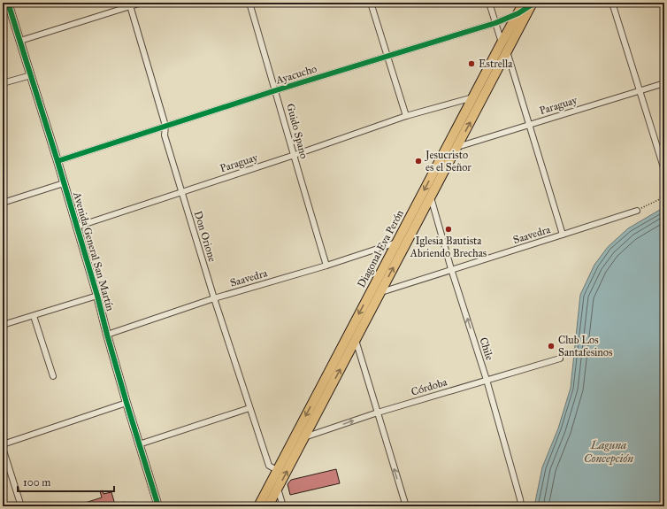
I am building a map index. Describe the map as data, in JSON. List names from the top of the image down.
{
  "streets": {
    "main road": ["Diagonal Eva Perón"],
    "street": [
      "Ayacucho",
      "Paraguay",
      "Guido Spano",
      "Saavedra",
      "Don Orione",
      "Avenida General San Martín",
      "Chile",
      "Córdoba"
    ]
  },
  "crossings": [
    ["Ayacucho", "Guido Spano"],
    ["Ayacucho", "Don Orione"],
    ["Ayacucho", "Diagonal Eva Perón"],
    ["Ayacucho", "Avenida General San Martín"],
    ["Paraguay", "Guido Spano"],
    ["Paraguay", "Don Orione"],
    ["Paraguay", "Diagonal Eva Perón"],
    ["Paraguay", "Avenida General San Martín"],
    ["Guido Spano", "Saavedra"],
    ["Saavedra", "Don Orione"],
    ["Saavedra", "Diagonal Eva Perón"],
    ["Saavedra", "Avenida General San Martín"],
    ["Saavedra", "Chile"],
    ["Don Orione", "Diagonal Eva Perón"],
    ["Diagonal Eva Perón", "Chile"],
    ["Diagonal Eva Perón", "Córdoba"],
    ["Chile", "Córdoba"]
  ],
  "one_way": ["Chile"],
  "water": ["Laguna Concepción"],
  "places": [
    "Estrella",
    "Jesucristo es el Señor",
    "Iglesia Bautista Abriendo Brechas",
    "Club Los Santafesinos"
  ],
  "scale_bar": "100 m"
}
